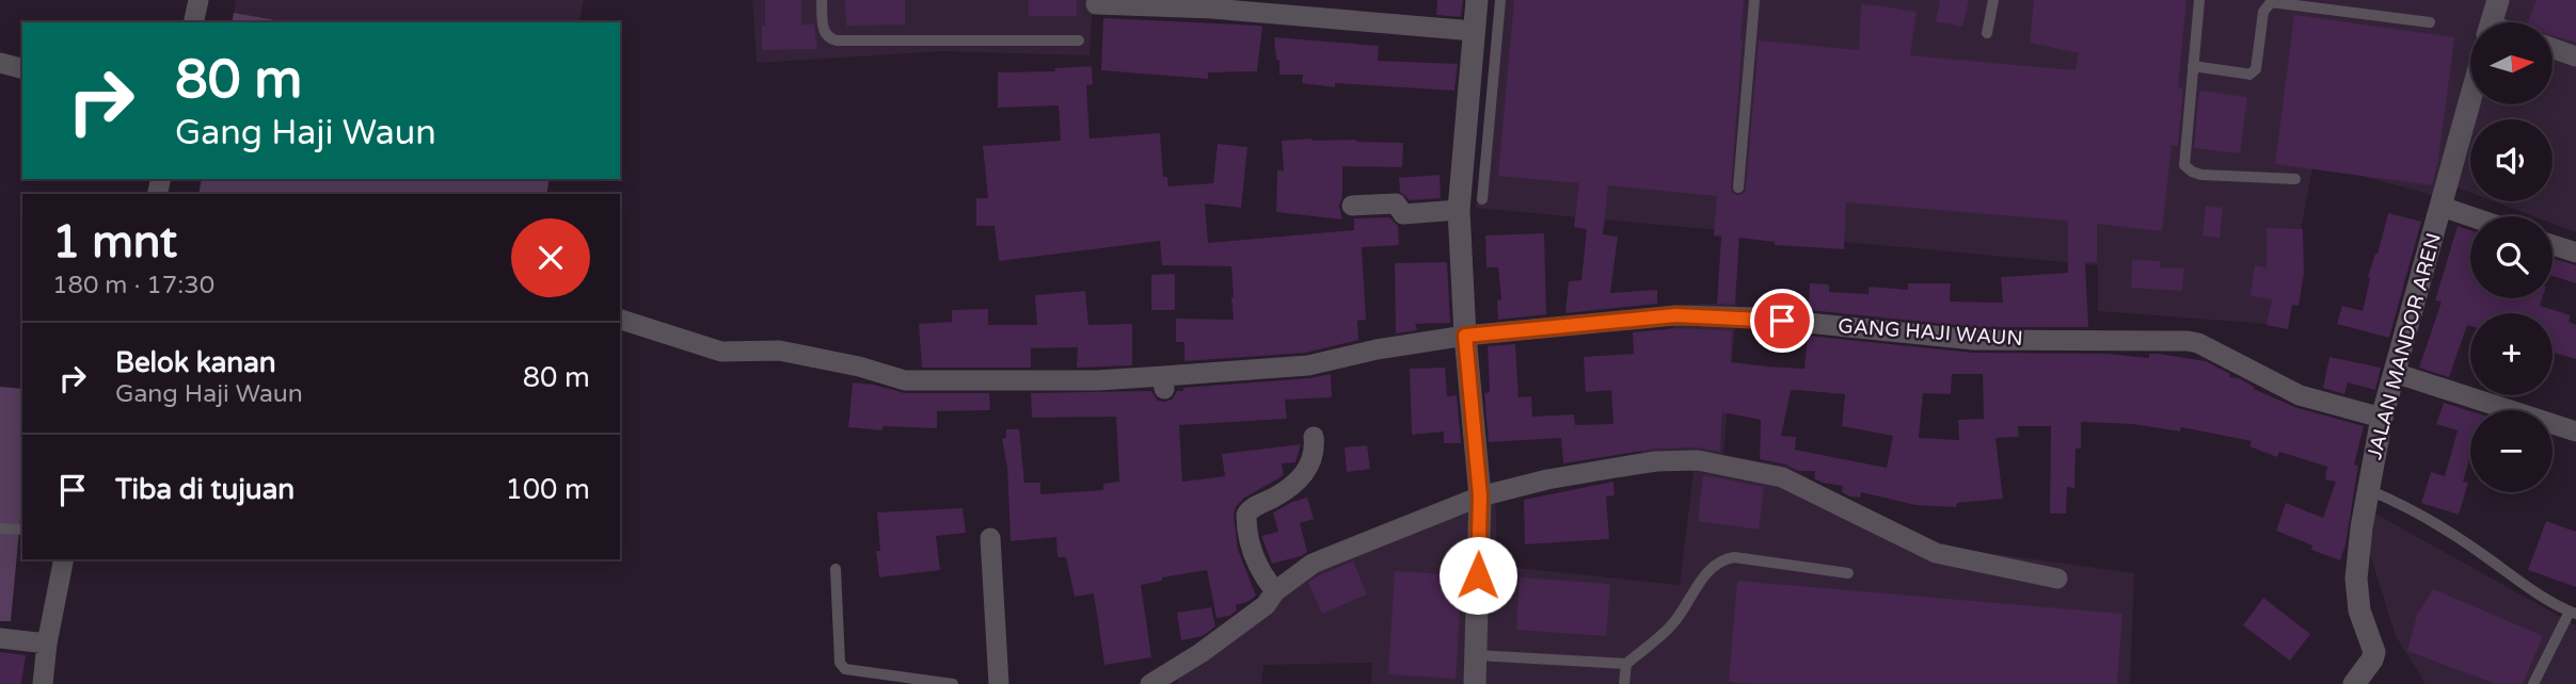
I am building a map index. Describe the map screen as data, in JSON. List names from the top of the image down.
{
  "streets": {
    "street": ["GANG HAJI WAUN", "JALAN MANDOR AREN"]
  },
  "crossings": [
    ["GANG HAJI WAUN", "JALAN MANDOR AREN"]
  ],
  "north": "right",
  "page": {
    "map_buttons": ["+", "−"],
    "turn": ["80 m", "Gang Haji Waun"],
    "heading": ["1 mnt", "180 m · 17:30"],
    "list": [
      {
        "name": "Belok kanan",
        "note": "Gang Haji Waun",
        "value": "80 m"
      },
      {
        "name": "Tiba di tujuan",
        "value": "100 m"
      }
    ]
  }
}
